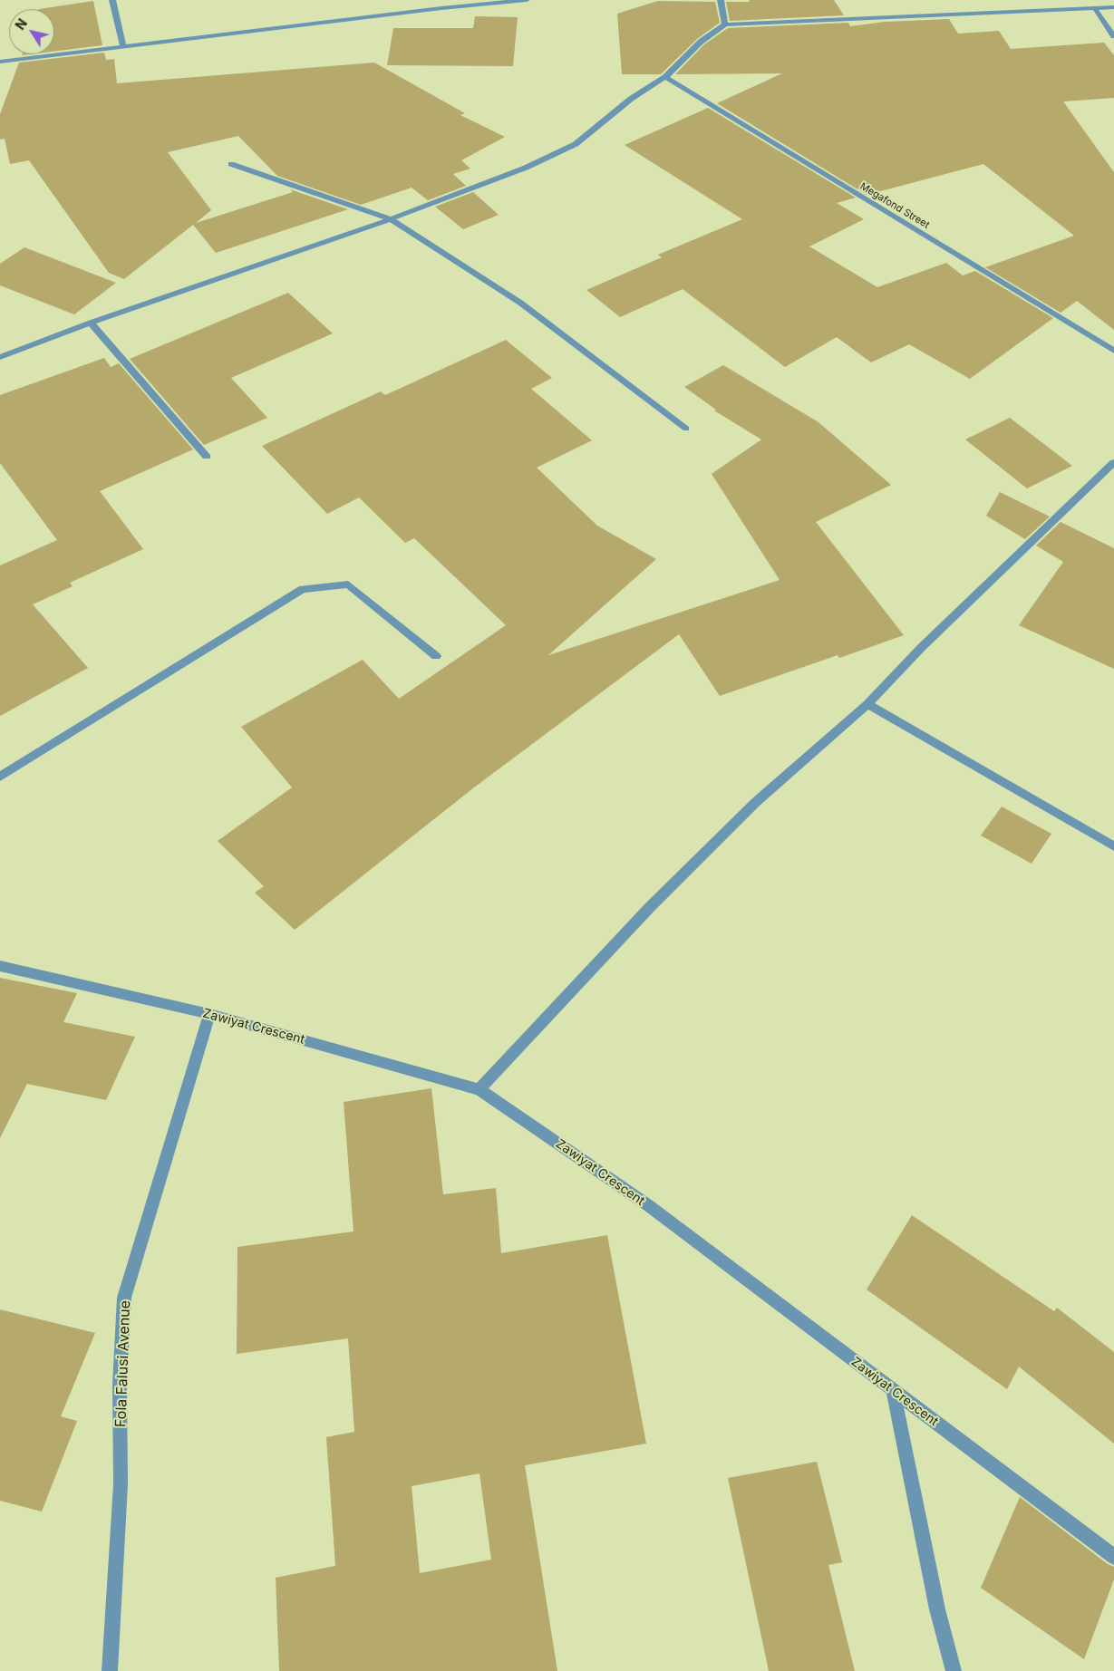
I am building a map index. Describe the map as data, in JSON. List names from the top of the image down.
{
  "streets": {
    "street": ["Megafond Street", "Zawiyat Crescent", "Fola Falusi Avenue"]
  },
  "crossings": [
    ["Zawiyat Crescent", "Fola Falusi Avenue"]
  ],
  "north": "top left"
}
